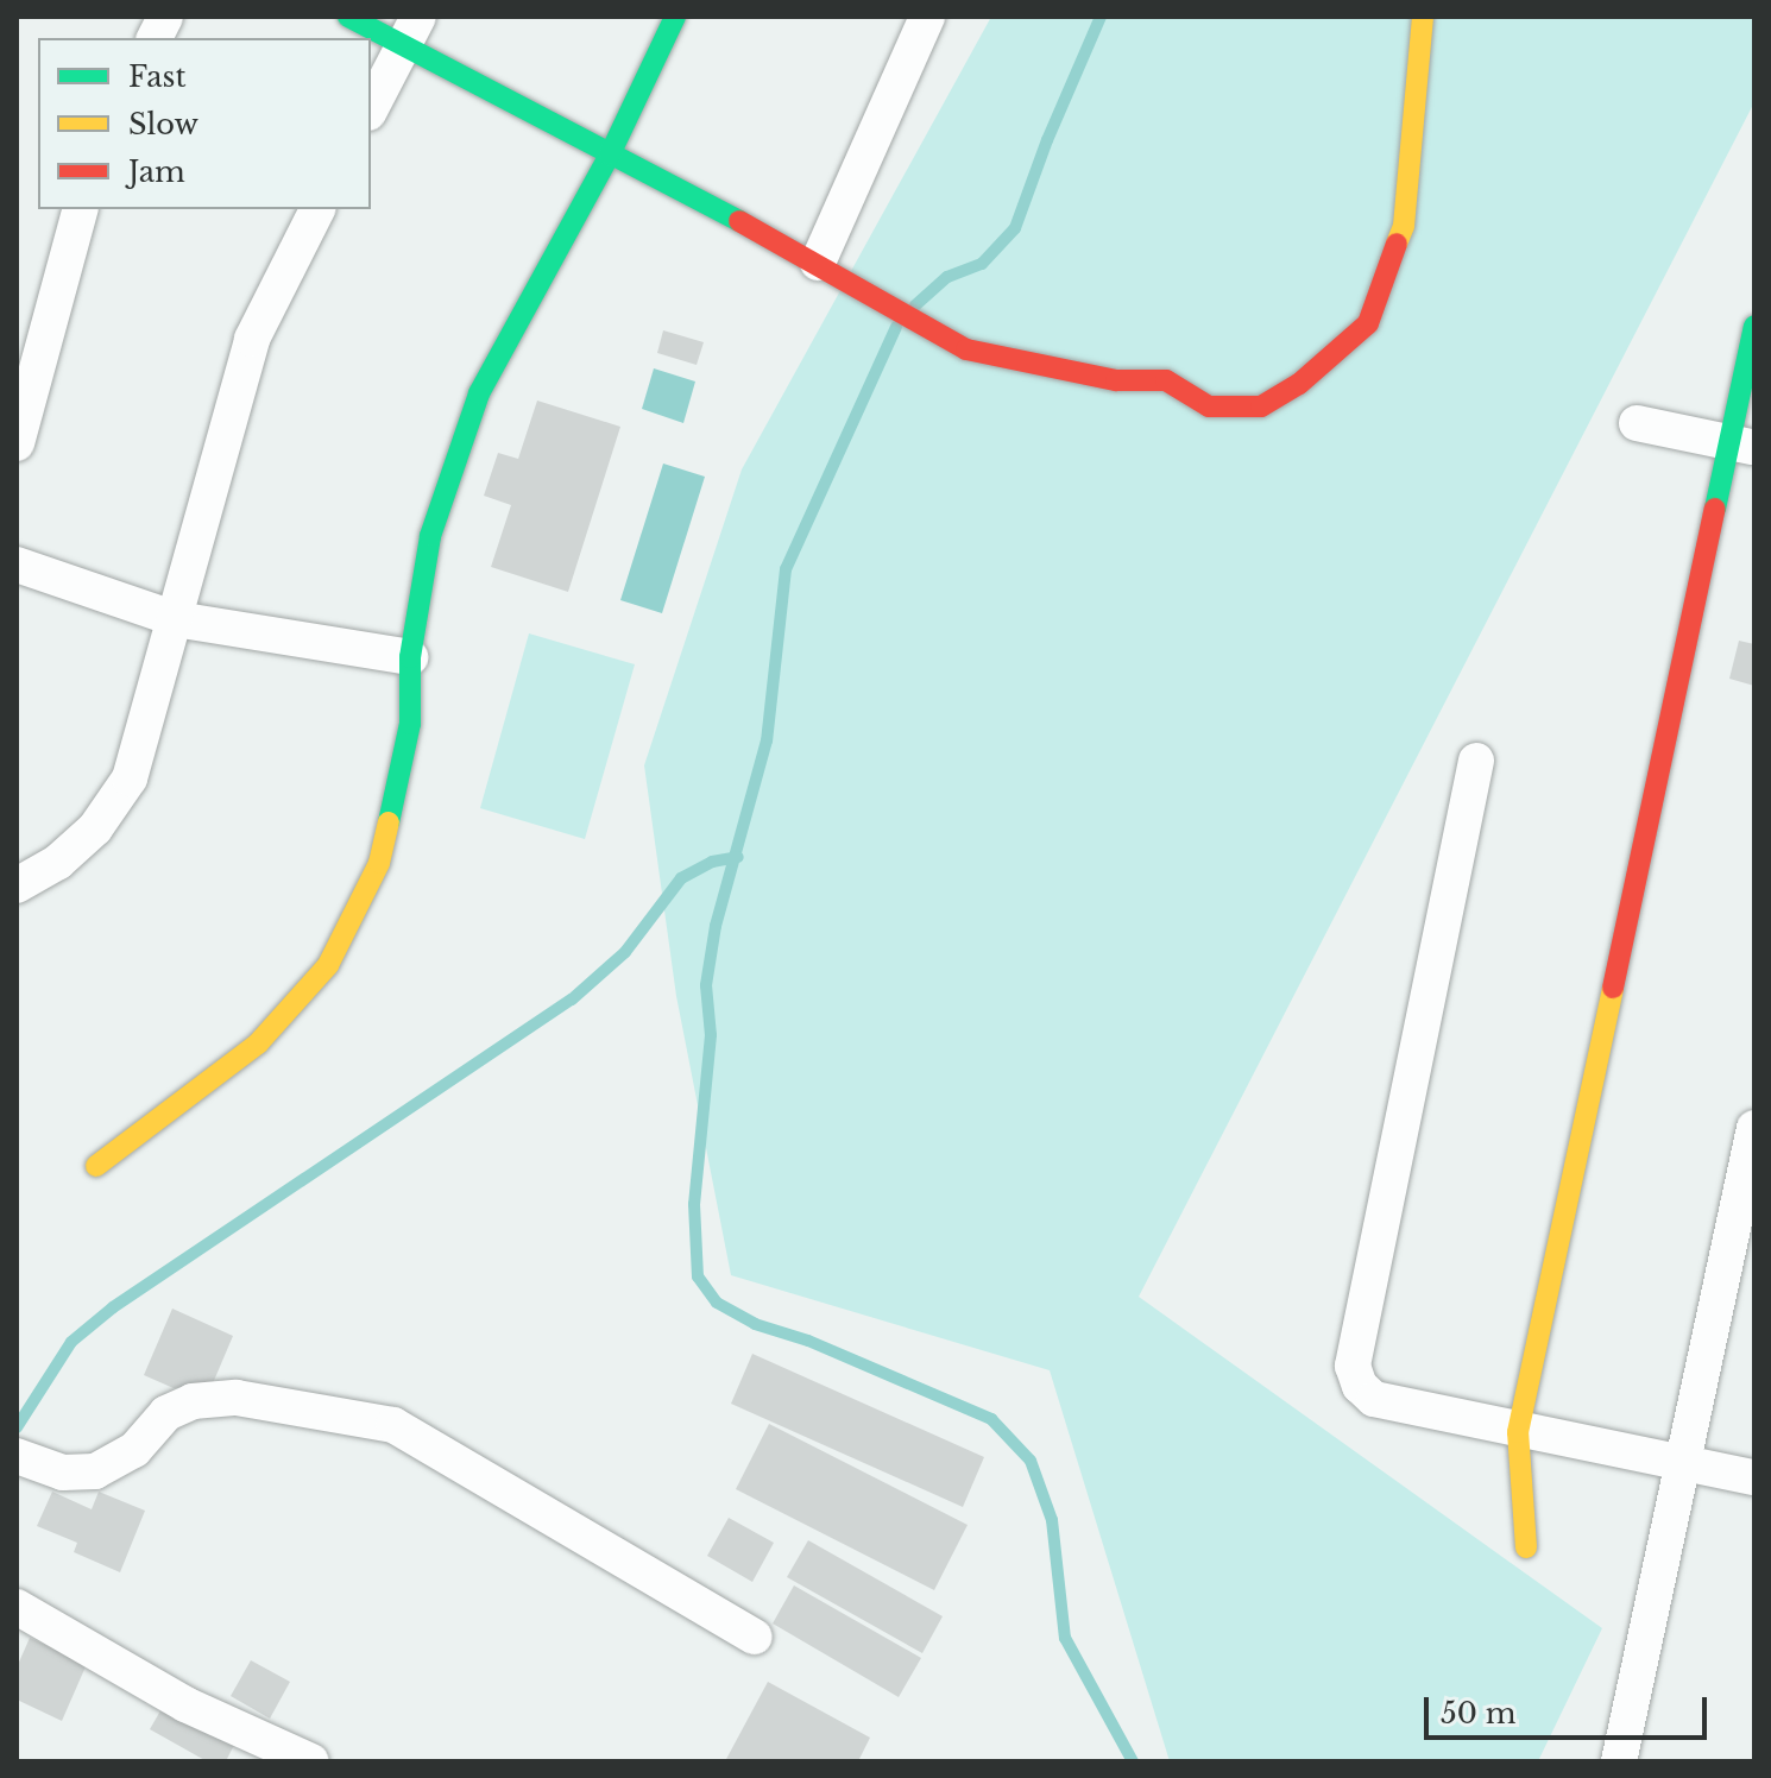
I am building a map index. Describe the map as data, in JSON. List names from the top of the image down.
{
  "legend": ["Fast", "Slow", "Jam"],
  "scale_bar": "50 m"
}
